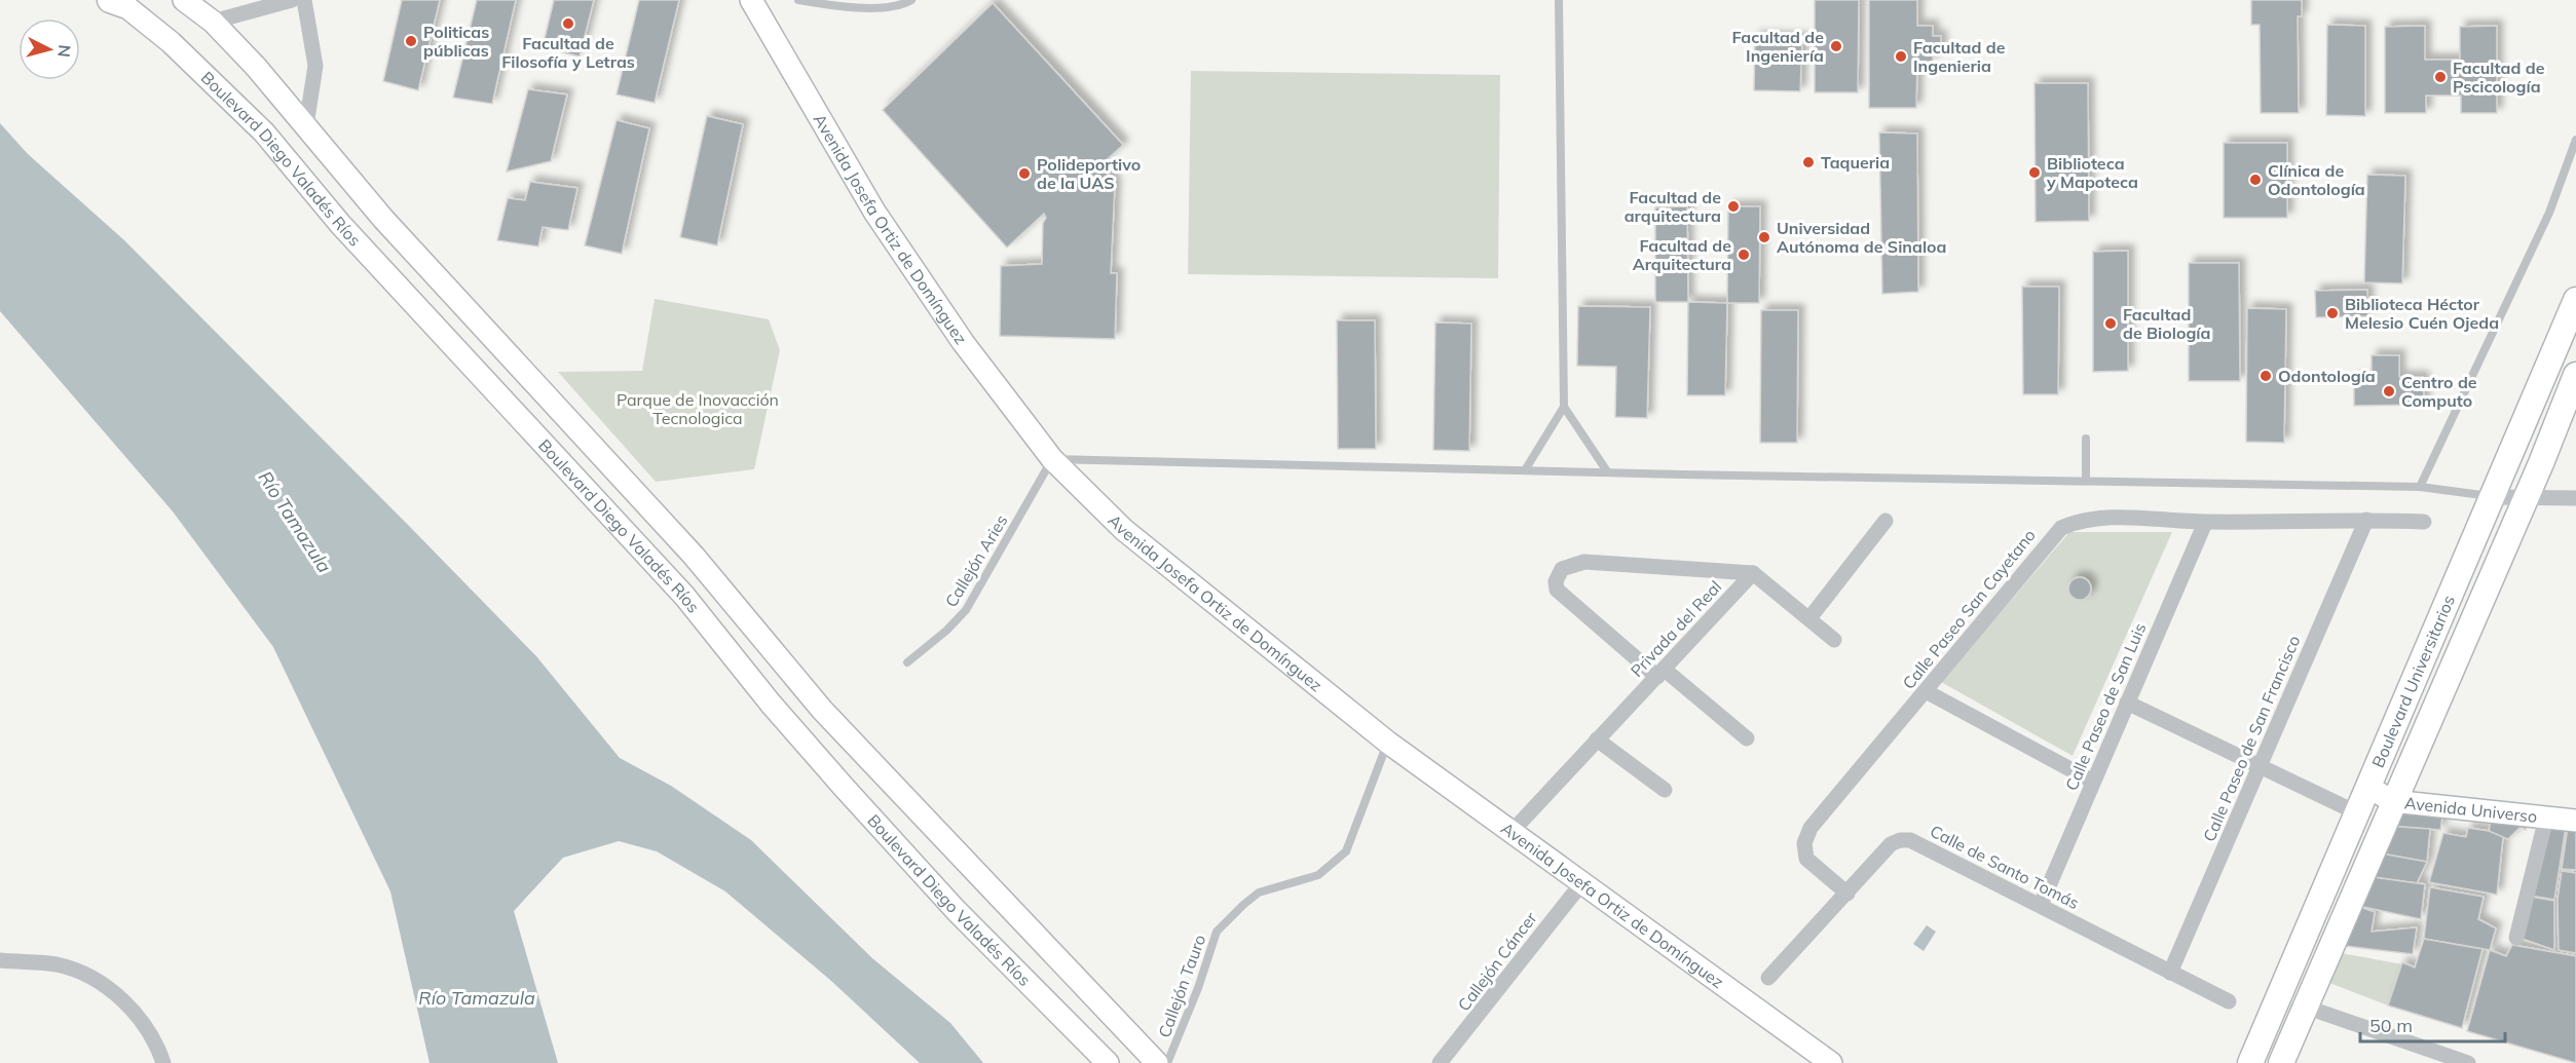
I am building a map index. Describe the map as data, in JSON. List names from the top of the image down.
{
  "streets": {
    "main road": [
      "Boulevard Diego Valadés Ríos",
      "Avenida Josefa Ortiz de Domínguez",
      "Boulevard Universitarios",
      "Avenida Universo"
    ],
    "street": [
      "Calle Paseo San Cayetano",
      "Privada del Real",
      "Calle Paseo de San Luis",
      "Calle Paseo de San Francisco",
      "Calle de Santo Tomás",
      "Callejón Cáncer"
    ],
    "lane": ["Callejón Aries", "Callejón Tauro"]
  },
  "crossings": [
    ["Avenida Josefa Ortiz de Domínguez", "Callejón Aries"],
    ["Avenida Josefa Ortiz de Domínguez", "Privada del Real"],
    ["Avenida Josefa Ortiz de Domínguez", "Callejón Cáncer"],
    ["Avenida Josefa Ortiz de Domínguez", "Callejón Tauro"],
    ["Calle Paseo San Cayetano", "Calle Paseo de San Luis"],
    ["Calle Paseo San Cayetano", "Calle Paseo de San Francisco"],
    ["Calle Paseo San Cayetano", "Calle de Santo Tomás"],
    ["Boulevard Universitarios", "Avenida Universo"],
    ["Calle Paseo de San Luis", "Calle de Santo Tomás"],
    ["Calle Paseo de San Francisco", "Calle de Santo Tomás"]
  ],
  "water": ["Río Tamazula"],
  "parks": ["Parque de Inovacción Tecnologica"],
  "places": [
    "Facultad de Filosofía y Letras",
    "Politicas públicas",
    "Facultad de Ingeniería",
    "Facultad de Ingenieria",
    "Facultad de Pscicología",
    "Taqueria",
    "Biblioteca y Mapoteca",
    "Polideportivo de la UAS",
    "Clínica de Odontología",
    "Facultad de arquitectura",
    "Universidad Autónoma de Sinaloa",
    "Facultad de Arquitectura",
    "Biblioteca Héctor Melesio Cuén Ojeda",
    "Facultad de Biología",
    "Odontología",
    "Centro de Computo"
  ],
  "scale_bar": "50 m",
  "north": "right"
}
